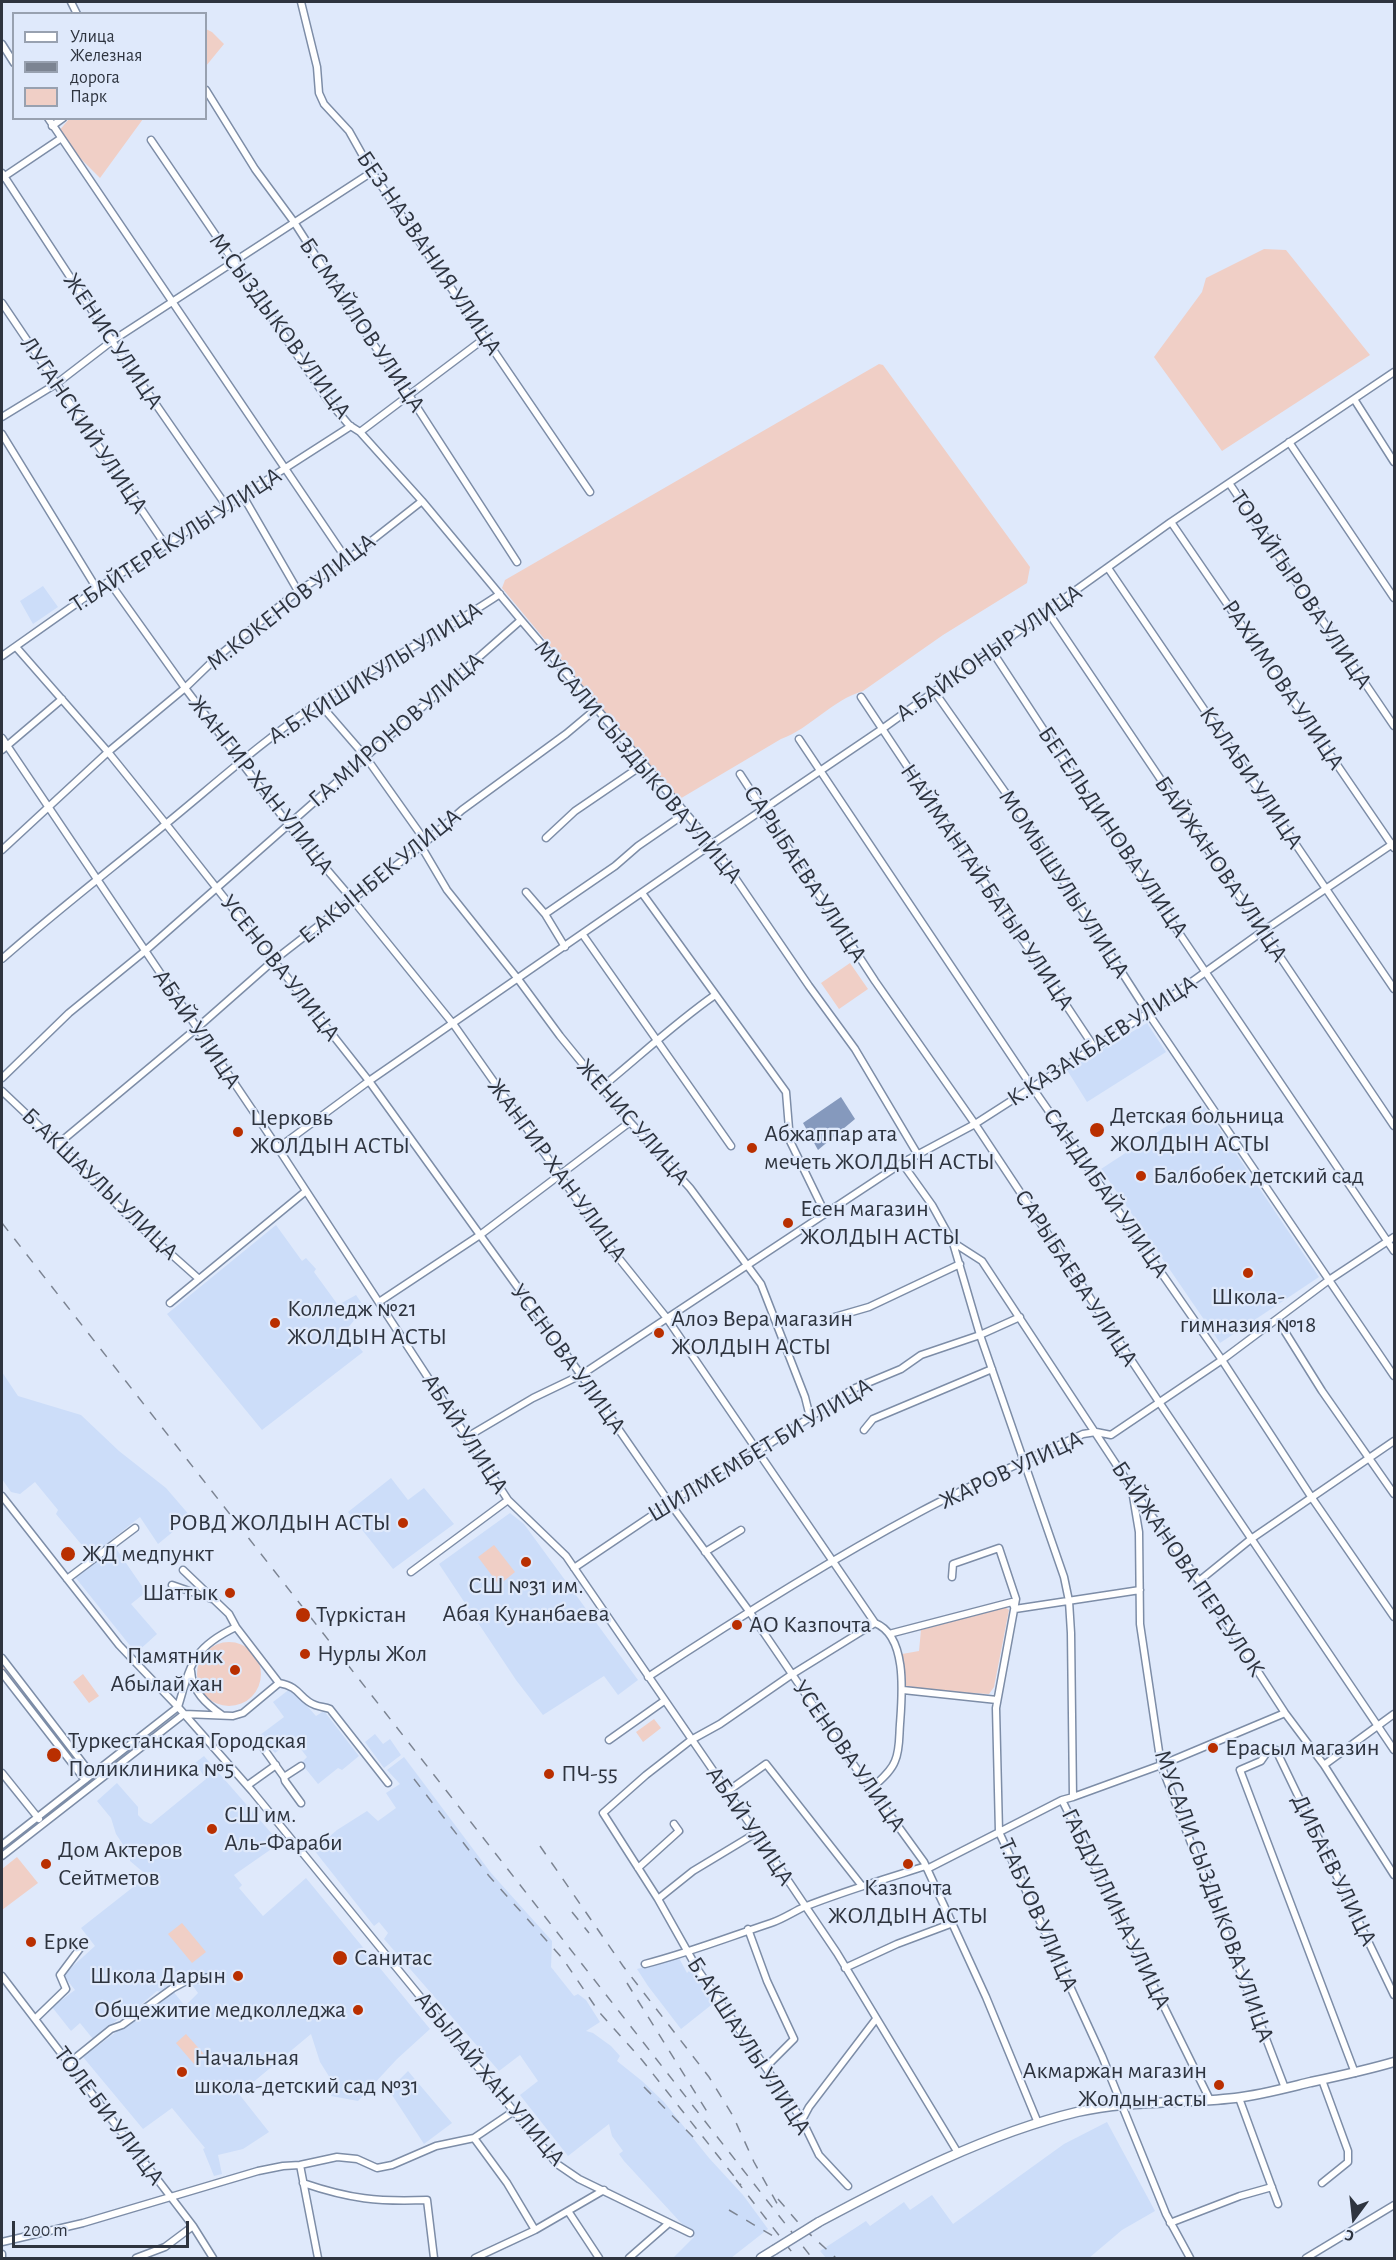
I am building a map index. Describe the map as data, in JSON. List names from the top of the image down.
{
  "streets": {
    "street": [
      "БЕЗ НАЗВАНИЯ УЛИЦА",
      "Б.СМАЙЛОВ УЛИЦА",
      "М.СЫЗДЫКОВ УЛИЦА",
      "ЖЕНИС УЛИЦА",
      "ЛУГАНСКИЙ УЛИЦА",
      "Т.БАЙТЕРЕКУЛЫ УЛИЦА",
      "ТОРАЙГЫРОВА УЛИЦА",
      "М.КОКЕНОВ УЛИЦА",
      "А.БАЙКОНЫР УЛИЦА",
      "А.Б.КИШИКУЛЫ УЛИЦА",
      "РАХИМОВА УЛИЦА",
      "Г.А.МИРОНОВ УЛИЦА",
      "МУСАЛИ СЫЗДЫКОВА УЛИЦА",
      "КАЛАБИ УЛИЦА",
      "ЖАНГИР ХАН УЛИЦА",
      "БЕГЕЛЬДИНОВА УЛИЦА",
      "БАЙЖАНОВА УЛИЦА",
      "САРЫБАЕВА УЛИЦА",
      "Е.АКЫНБЕК УЛИЦА",
      "МОМЫШУЛЫ УЛИЦА",
      "НАЙМАНТАЙ БАТЫР УЛИЦА",
      "УСЕНОВА УЛИЦА",
      "АБАЙ УЛИЦА",
      "К.КАЗАКБАЕВ УЛИЦА",
      "Б.АКШАУЛЫ УЛИЦА",
      "САНДИБАЙ УЛИЦА",
      "ШИЛМЕМБЕТ БИ УЛИЦА",
      "ЖАРОВ УЛИЦА",
      "БАЙЖАНОВА ПЕРЕУЛОК",
      "ДИБАЕВ УЛИЦА",
      "ГАБДУЛЛИНА УЛИЦА",
      "Т.АБУОВ УЛИЦА",
      "АБЫЛАЙ ХАН УЛИЦА",
      "ТОЛЕ БИ УЛИЦА"
    ]
  },
  "crossings": [
    ["М.СЫЗДЫКОВ УЛИЦА", "Т.БАЙТЕРЕКУЛЫ УЛИЦА"],
    ["М.СЫЗДЫКОВ УЛИЦА", "М.КОКЕНОВ УЛИЦА"],
    ["М.СЫЗДЫКОВ УЛИЦА", "МУСАЛИ СЫЗДЫКОВА УЛИЦА"],
    ["ЖЕНИС УЛИЦА", "Т.БАЙТЕРЕКУЛЫ УЛИЦА"],
    ["ЖЕНИС УЛИЦА", "А.БАЙКОНЫР УЛИЦА"],
    ["ЖЕНИС УЛИЦА", "А.Б.КИШИКУЛЫ УЛИЦА"],
    ["ЖЕНИС УЛИЦА", "Г.А.МИРОНОВ УЛИЦА"],
    ["ЖЕНИС УЛИЦА", "Е.АКЫНБЕК УЛИЦА"],
    ["ЖЕНИС УЛИЦА", "К.КАЗАКБАЕВ УЛИЦА"],
    ["ЖЕНИС УЛИЦА", "ШИЛМЕМБЕТ БИ УЛИЦА"],
    ["ЛУГАНСКИЙ УЛИЦА", "Т.БАЙТЕРЕКУЛЫ УЛИЦА"],
    ["Т.БАЙТЕРЕКУЛЫ УЛИЦА", "ЖАНГИР ХАН УЛИЦА"],
    ["Т.БАЙТЕРЕКУЛЫ УЛИЦА", "УСЕНОВА УЛИЦА"],
    ["ТОРАЙГЫРОВА УЛИЦА", "А.БАЙКОНЫР УЛИЦА"],
    ["М.КОКЕНОВ УЛИЦА", "МУСАЛИ СЫЗДЫКОВА УЛИЦА"],
    ["М.КОКЕНОВ УЛИЦА", "ЖАНГИР ХАН УЛИЦА"],
    ["М.КОКЕНОВ УЛИЦА", "УСЕНОВА УЛИЦА"],
    ["М.КОКЕНОВ УЛИЦА", "АБАЙ УЛИЦА"],
    ["А.БАЙКОНЫР УЛИЦА", "РАХИМОВА УЛИЦА"],
    ["А.БАЙКОНЫР УЛИЦА", "МУСАЛИ СЫЗДЫКОВА УЛИЦА"],
    ["А.БАЙКОНЫР УЛИЦА", "КАЛАБИ УЛИЦА"],
    ["А.БАЙКОНЫР УЛИЦА", "ЖАНГИР ХАН УЛИЦА"],
    ["А.БАЙКОНЫР УЛИЦА", "БЕГЕЛЬДИНОВА УЛИЦА"],
    ["А.БАЙКОНЫР УЛИЦА", "БАЙЖАНОВА УЛИЦА"],
    ["А.БАЙКОНЫР УЛИЦА", "САРЫБАЕВА УЛИЦА"],
    ["А.БАЙКОНЫР УЛИЦА", "МОМЫШУЛЫ УЛИЦА"],
    ["А.БАЙКОНЫР УЛИЦА", "НАЙМАНТАЙ БАТЫР УЛИЦА"],
    ["А.БАЙКОНЫР УЛИЦА", "УСЕНОВА УЛИЦА"],
    ["А.БАЙКОНЫР УЛИЦА", "АБАЙ УЛИЦА"],
    ["А.БАЙКОНЫР УЛИЦА", "САНДИБАЙ УЛИЦА"],
    ["А.Б.КИШИКУЛЫ УЛИЦА", "МУСАЛИ СЫЗДЫКОВА УЛИЦА"],
    ["А.Б.КИШИКУЛЫ УЛИЦА", "ЖАНГИР ХАН УЛИЦА"],
    ["А.Б.КИШИКУЛЫ УЛИЦА", "УСЕНОВА УЛИЦА"],
    ["А.Б.КИШИКУЛЫ УЛИЦА", "АБАЙ УЛИЦА"],
    ["РАХИМОВА УЛИЦА", "К.КАЗАКБАЕВ УЛИЦА"],
    ["Г.А.МИРОНОВ УЛИЦА", "МУСАЛИ СЫЗДЫКОВА УЛИЦА"],
    ["Г.А.МИРОНОВ УЛИЦА", "ЖАНГИР ХАН УЛИЦА"],
    ["Г.А.МИРОНОВ УЛИЦА", "УСЕНОВА УЛИЦА"],
    ["Г.А.МИРОНОВ УЛИЦА", "АБАЙ УЛИЦА"],
    ["МУСАЛИ СЫЗДЫКОВА УЛИЦА", "Е.АКЫНБЕК УЛИЦА"],
    ["МУСАЛИ СЫЗДЫКОВА УЛИЦА", "К.КАЗАКБАЕВ УЛИЦА"],
    ["МУСАЛИ СЫЗДЫКОВА УЛИЦА", "БАЙЖАНОВА ПЕРЕУЛОК"],
    ["КАЛАБИ УЛИЦА", "К.КАЗАКБАЕВ УЛИЦА"],
    ["ЖАНГИР ХАН УЛИЦА", "Е.АКЫНБЕК УЛИЦА"],
    ["ЖАНГИР ХАН УЛИЦА", "К.КАЗАКБАЕВ УЛИЦА"],
    ["ЖАНГИР ХАН УЛИЦА", "ШИЛМЕМБЕТ БИ УЛИЦА"],
    ["ЖАНГИР ХАН УЛИЦА", "ЖАРОВ УЛИЦА"],
    ["БЕГЕЛЬДИНОВА УЛИЦА", "К.КАЗАКБАЕВ УЛИЦА"],
    ["БЕГЕЛЬДИНОВА УЛИЦА", "ЖАРОВ УЛИЦА"],
    ["БАЙЖАНОВА УЛИЦА", "К.КАЗАКБАЕВ УЛИЦА"],
    ["САРЫБАЕВА УЛИЦА", "К.КАЗАКБАЕВ УЛИЦА"],
    ["САРЫБАЕВА УЛИЦА", "ЖАРОВ УЛИЦА"],
    ["Е.АКЫНБЕК УЛИЦА", "УСЕНОВА УЛИЦА"],
    ["Е.АКЫНБЕК УЛИЦА", "АБАЙ УЛИЦА"],
    ["Е.АКЫНБЕК УЛИЦА", "Б.АКШАУЛЫ УЛИЦА"],
    ["МОМЫШУЛЫ УЛИЦА", "К.КАЗАКБАЕВ УЛИЦА"],
    ["МОМЫШУЛЫ УЛИЦА", "ЖАРОВ УЛИЦА"],
    ["НАЙМАНТАЙ БАТЫР УЛИЦА", "К.КАЗАКБАЕВ УЛИЦА"],
    ["УСЕНОВА УЛИЦА", "К.КАЗАКБАЕВ УЛИЦА"],
    ["УСЕНОВА УЛИЦА", "ШИЛМЕМБЕТ БИ УЛИЦА"],
    ["УСЕНОВА УЛИЦА", "ЖАРОВ УЛИЦА"],
    ["АБАЙ УЛИЦА", "К.КАЗАКБАЕВ УЛИЦА"],
    ["АБАЙ УЛИЦА", "Б.АКШАУЛЫ УЛИЦА"],
    ["АБАЙ УЛИЦА", "ШИЛМЕМБЕТ БИ УЛИЦА"],
    ["АБАЙ УЛИЦА", "ЖАРОВ УЛИЦА"],
    ["К.КАЗАКБАЕВ УЛИЦА", "САНДИБАЙ УЛИЦА"],
    ["К.КАЗАКБАЕВ УЛИЦА", "ГАБДУЛЛИНА УЛИЦА"],
    ["САНДИБАЙ УЛИЦА", "ЖАРОВ УЛИЦА"],
    ["ШИЛМЕМБЕТ БИ УЛИЦА", "БАЙЖАНОВА ПЕРЕУЛОК"],
    ["ШИЛМЕМБЕТ БИ УЛИЦА", "ГАБДУЛЛИНА УЛИЦА"],
    ["ЖАРОВ УЛИЦА", "БАЙЖАНОВА ПЕРЕУЛОК"],
    ["ЖАРОВ УЛИЦА", "ГАБДУЛЛИНА УЛИЦА"],
    ["БАЙЖАНОВА ПЕРЕУЛОК", "ГАБДУЛЛИНА УЛИЦА"]
  ],
  "places": [
    "Детская больница ЖОЛДЫН АСТЫ",
    "Церковь ЖОЛДЫН АСТЫ",
    "Абжаппар ата мечеть ЖОЛДЫН АСТЫ",
    "Балбобек детский сад",
    "Есен магазин ЖОЛДЫН АСТЫ",
    "Школа- гимназия №18",
    "Колледж №21 ЖОЛДЫН АСТЫ",
    "Алоэ Вера магазин ЖОЛДЫН АСТЫ",
    "РОВД ЖОЛДЫН АСТЫ",
    "ЖД медпункт",
    "СШ №31 им. Абая Кунанбаева",
    "Шаттык",
    "Түркістан",
    "АО Казпочта",
    "Нурлы Жол",
    "Памятник Абылай хан",
    "Ерасыл магазин",
    "Туркестанская Городская Поликлиника №5",
    "ПЧ-55",
    "СШ им. Аль-Фараби",
    "Дом Актеров Сейтметов",
    "Казпочта ЖОЛДЫН АСТЫ",
    "Ерке",
    "Санитас",
    "Школа Дарын",
    "Общежитие медколледжа",
    "Начальная школа-детский сад №31",
    "Акмаржан магазин Жолдын асты"
  ],
  "legend": ["Улица", "Железная дорога", "Парк"],
  "scale_bar": "200 m",
  "north": "bottom"
}
